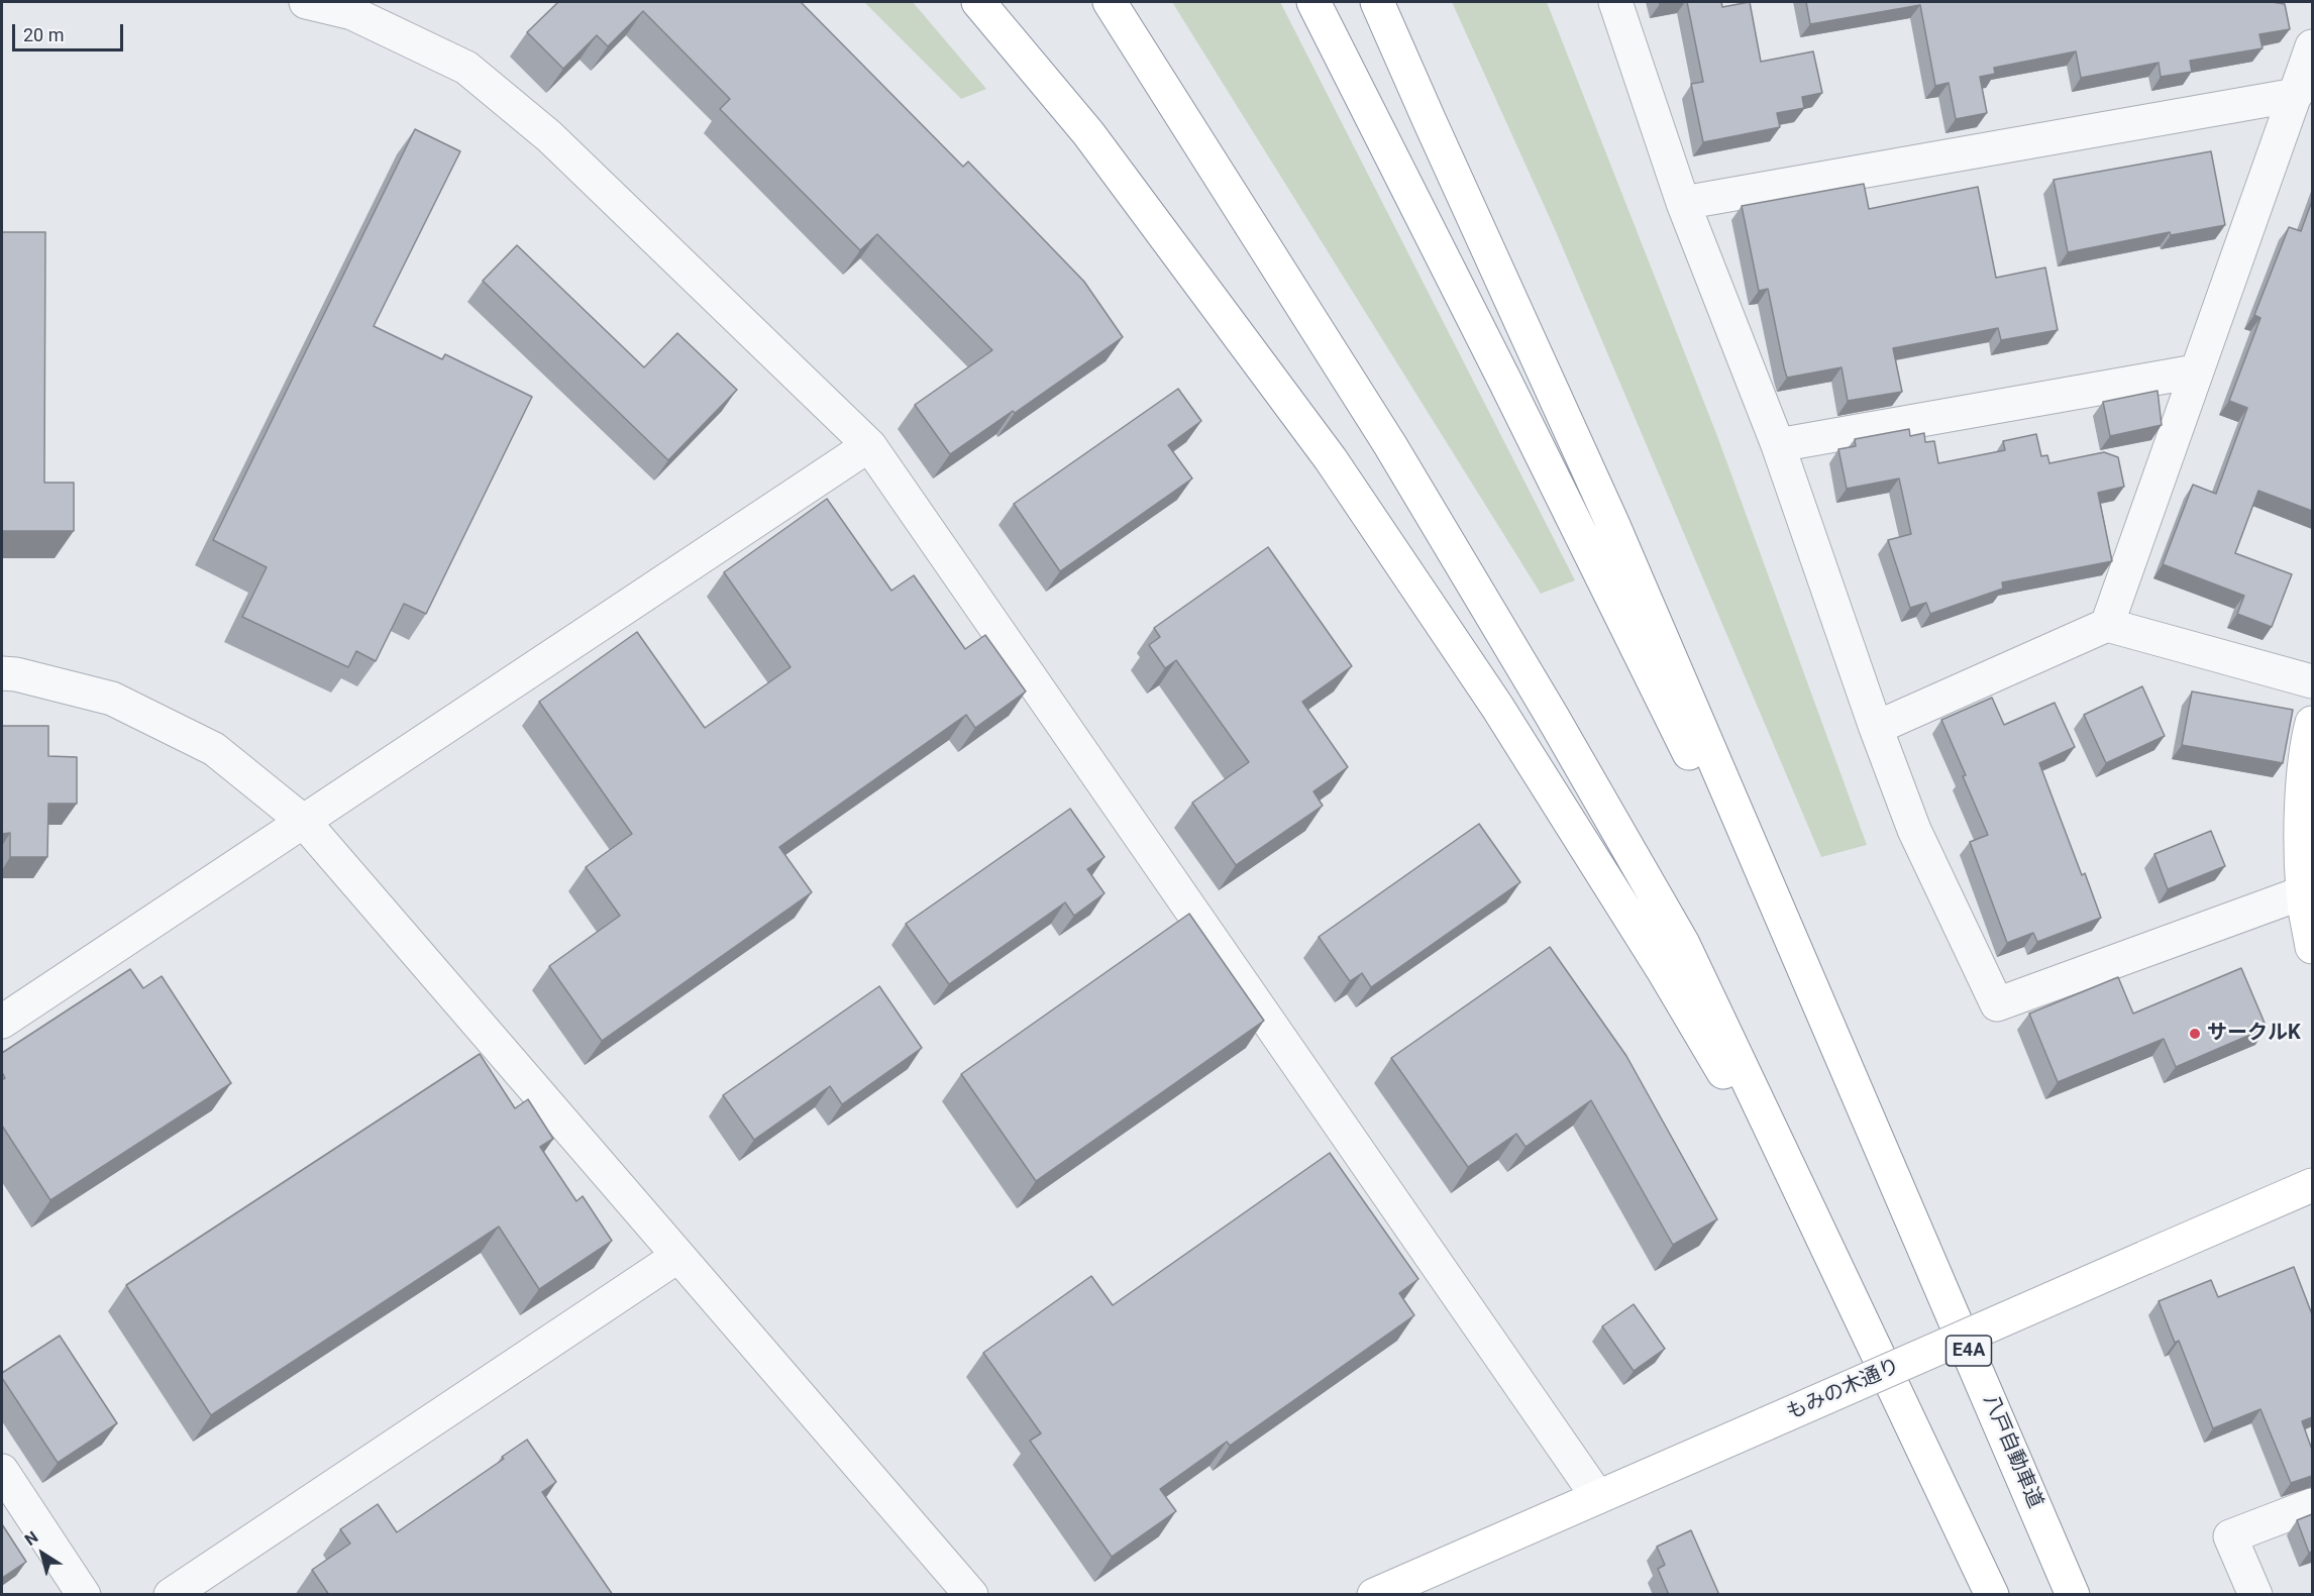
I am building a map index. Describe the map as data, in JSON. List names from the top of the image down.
{
  "streets": {
    "main road": ["E4A", "もみの木通り", "八戸自動車道"]
  },
  "places": ["サークルK"],
  "scale_bar": "20 m",
  "north": "top left"
}
